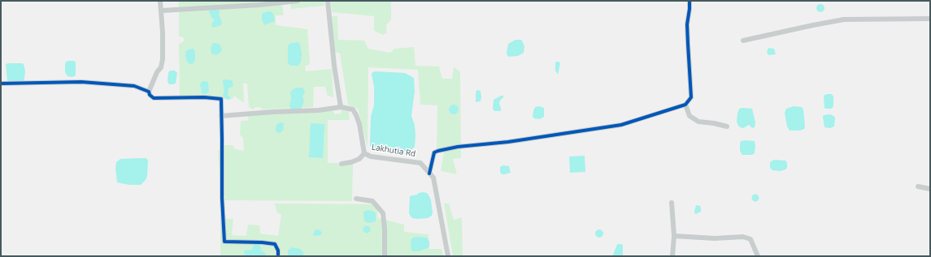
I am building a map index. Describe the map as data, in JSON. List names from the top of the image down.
{
  "streets": {
    "street": ["Lakhutia Rd"]
  }
}
